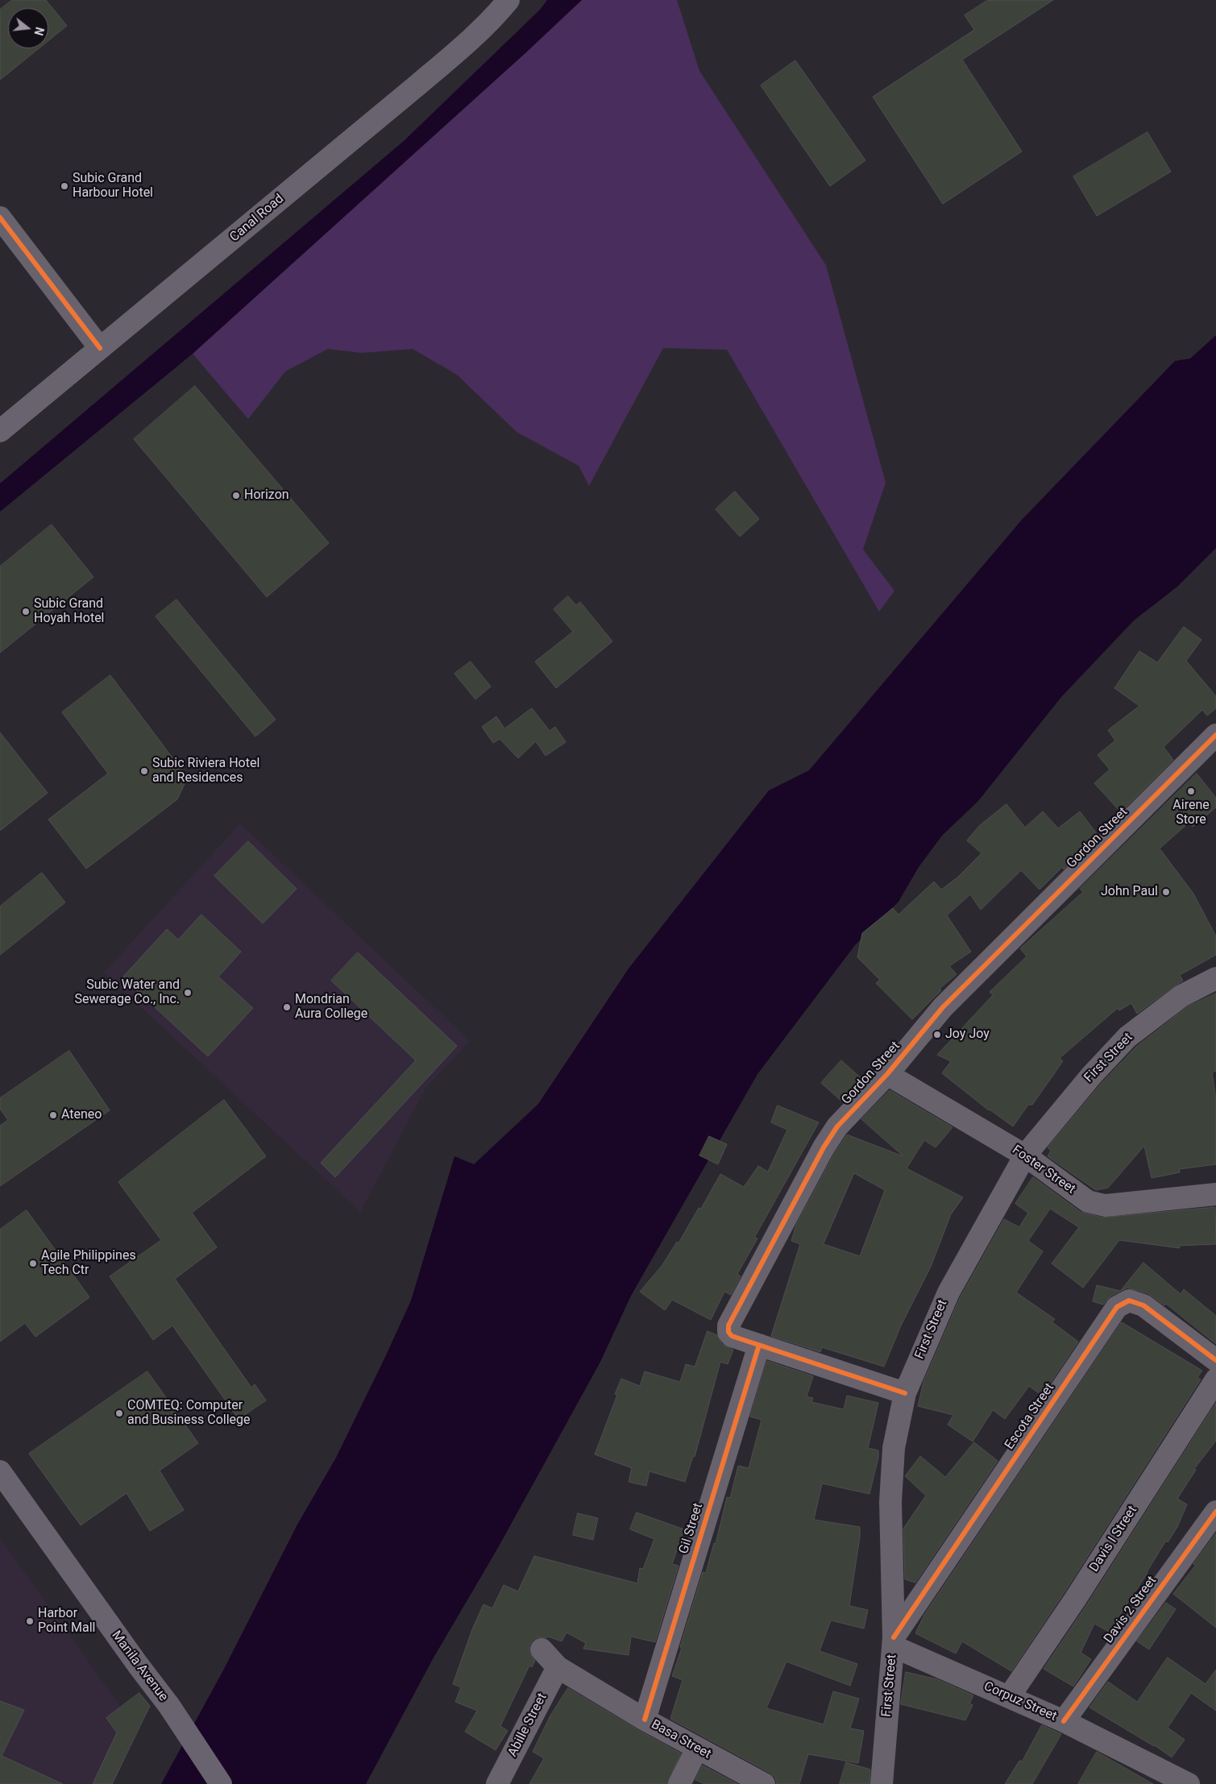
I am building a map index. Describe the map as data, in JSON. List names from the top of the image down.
{
  "streets": {
    "main road": ["Canal Road", "Manila Avenue"],
    "street": [
      "Gordon Street",
      "First Street",
      "Foster Street",
      "Escota Street",
      "Gil Street",
      "Davis I Street",
      "Davis 2 Street",
      "Corpuz Street",
      "Abille Street",
      "Basa Street"
    ]
  },
  "crossings": [
    ["Gordon Street", "First Street"],
    ["Gordon Street", "Foster Street"],
    ["Gordon Street", "Gil Street"],
    ["First Street", "Foster Street"],
    ["First Street", "Escota Street"],
    ["First Street", "Corpuz Street"],
    ["Escota Street", "Corpuz Street"],
    ["Gil Street", "Basa Street"],
    ["Davis I Street", "Corpuz Street"],
    ["Davis 2 Street", "Corpuz Street"],
    ["Abille Street", "Basa Street"]
  ],
  "places": [
    "Subic Grand Harbour Hotel",
    "Horizon",
    "Subic Grand Hoyah Hotel",
    "Subic Riviera Hotel and Residences",
    "Airene Store",
    "John Paul",
    "Subic Water and Sewerage Co., Inc.",
    "Mondrian Aura College",
    "Joy Joy",
    "Ateneo",
    "Agile Philippines Tech Ctr",
    "COMTEQ: Computer and Business College",
    "Harbor Point Mall"
  ],
  "north": "right"
}
